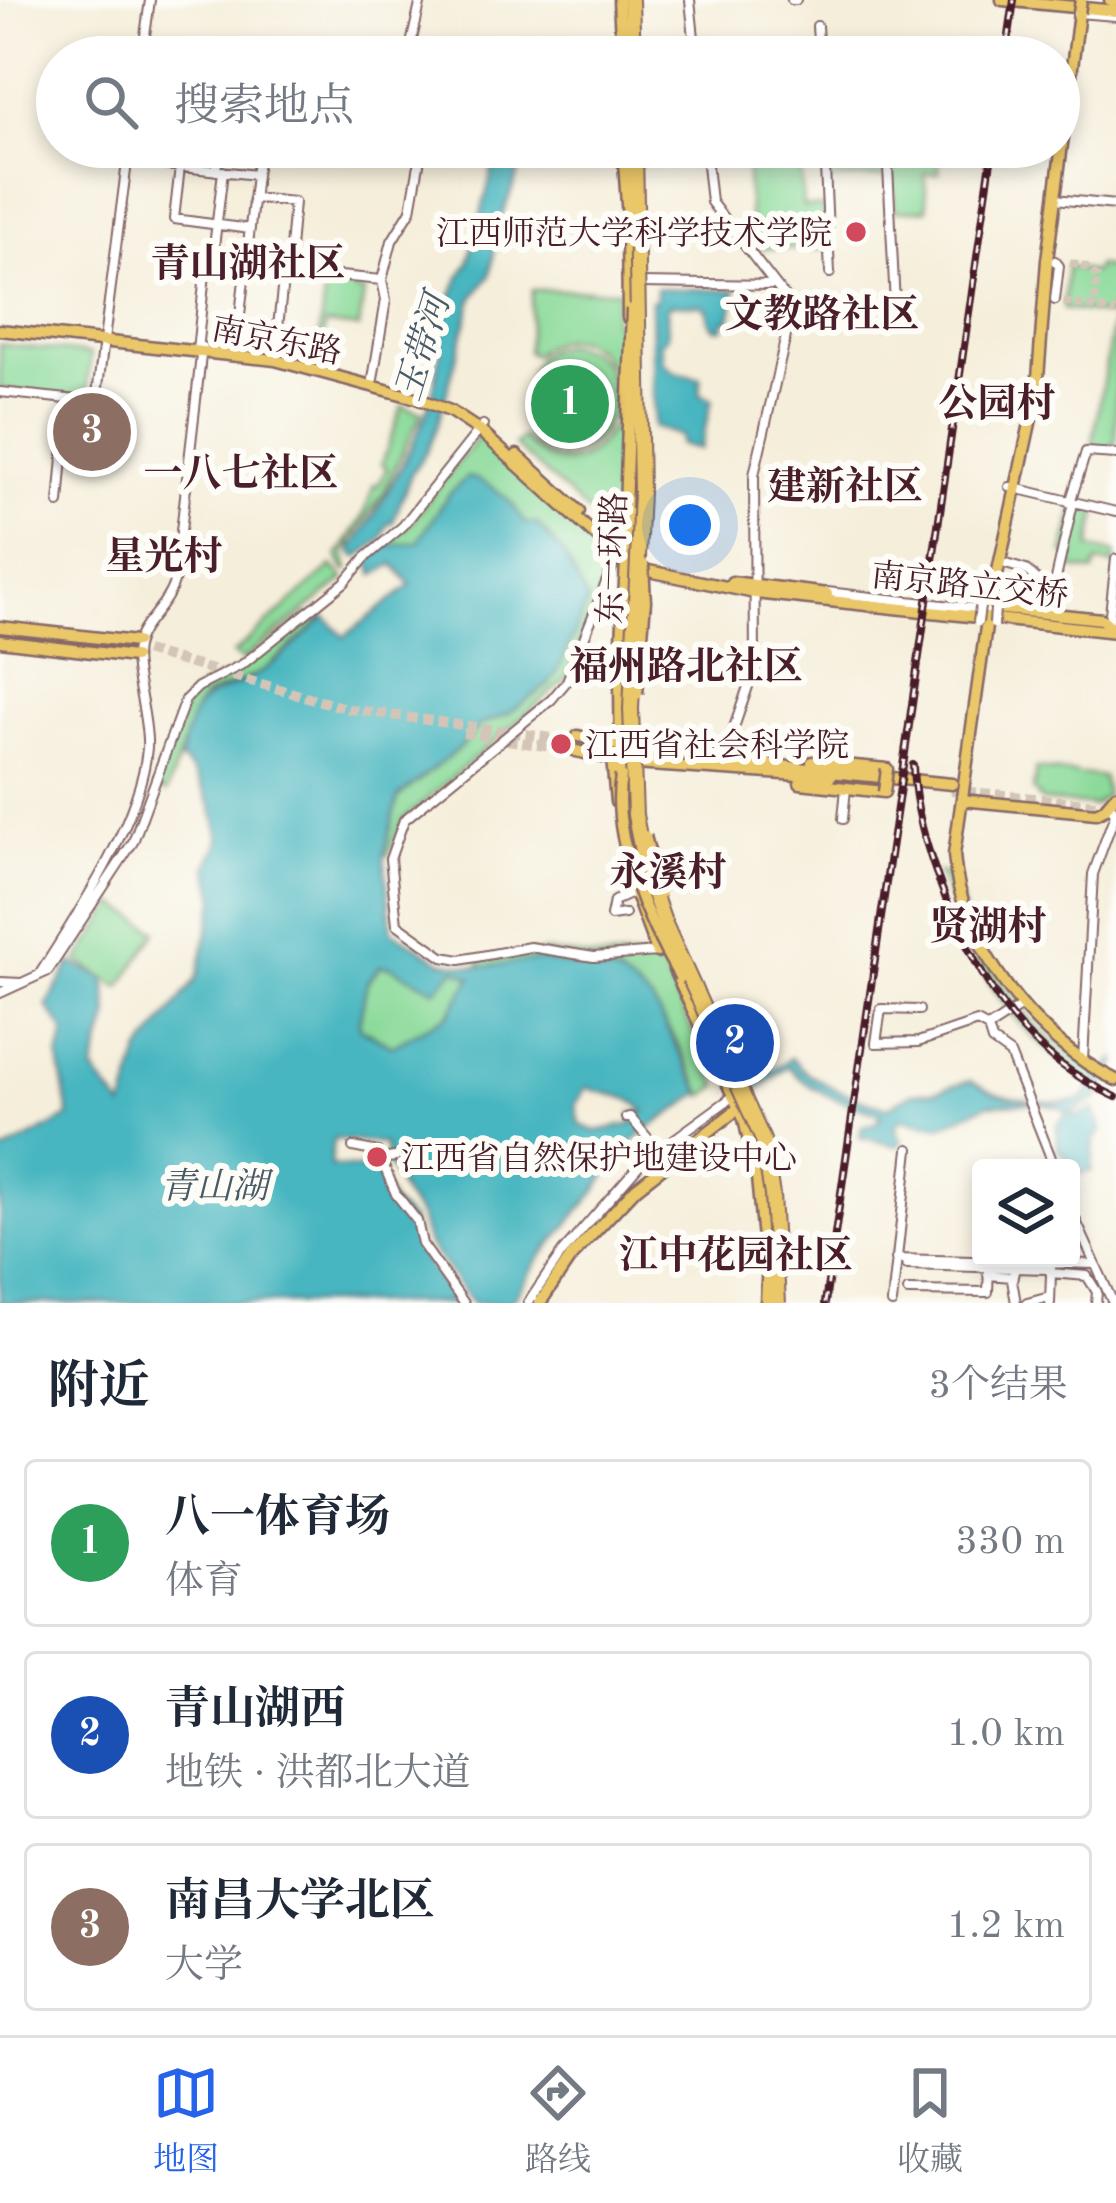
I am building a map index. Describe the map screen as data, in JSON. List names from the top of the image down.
{
  "streets": {
    "highway": ["东一环路"],
    "main road": ["南京东路", "南京路立交桥"]
  },
  "crossings": [
    ["南京东路", "南京路立交桥"]
  ],
  "districts": [
    "青山湖社区",
    "文教路社区",
    "公园村",
    "一八七社区",
    "建新社区",
    "星光村",
    "福州路北社区",
    "永溪村",
    "贤湖村",
    "江中花园社区"
  ],
  "water": ["玉带河", "青山湖"],
  "places": ["江西师范大学科学技术学院", "江西省社会科学院", "江西省自然保护地建设中心"],
  "page": {
    "search": "搜索地点",
    "pins": ["1", "3", "2"],
    "heading": ["附近", "3个结果"],
    "list": [
      {
        "mark": "1",
        "name": "八一体育场",
        "note": "体育",
        "value": "330 m"
      },
      {
        "mark": "2",
        "name": "青山湖西",
        "note": "地铁 · 洪都北大道",
        "value": "1.0 km"
      },
      {
        "mark": "3",
        "name": "南昌大学北区",
        "note": "大学",
        "value": "1.2 km"
      }
    ],
    "nav": ["地图", "路线", "收藏"]
  }
}
